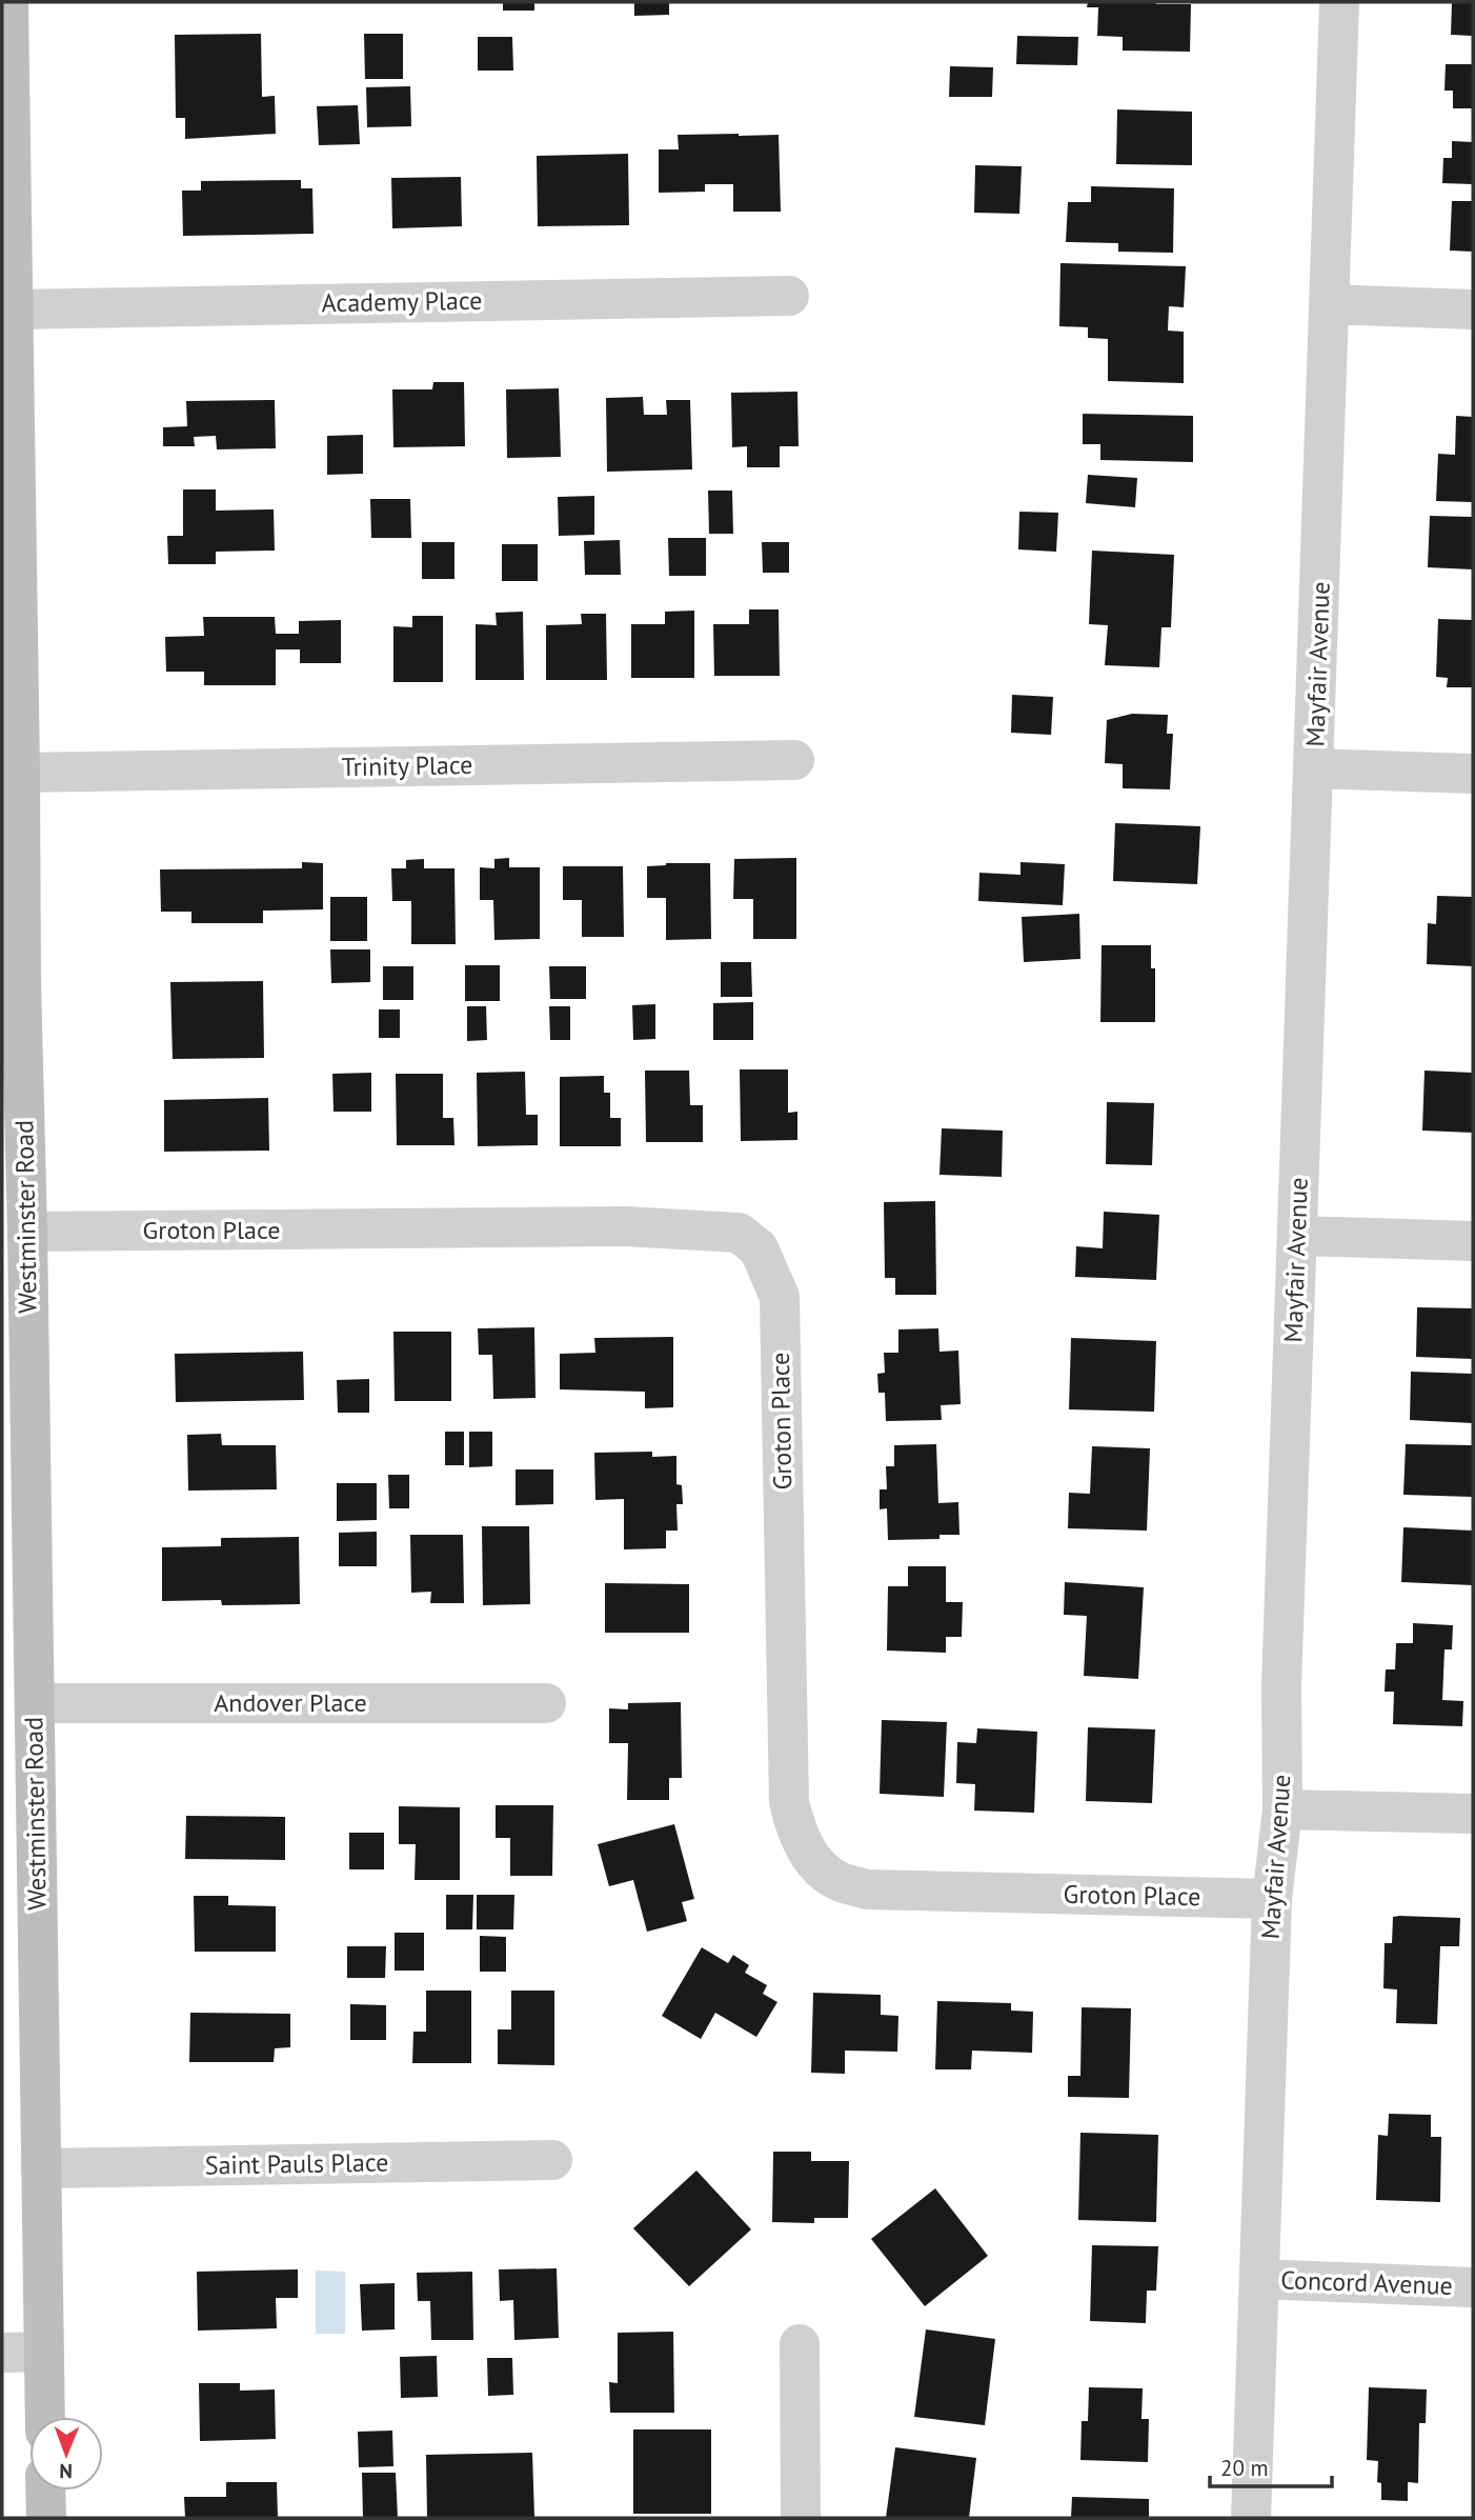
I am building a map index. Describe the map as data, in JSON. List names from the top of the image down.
{
  "streets": {
    "main road": ["Westminster Road"],
    "street": [
      "Academy Place",
      "Mayfair Avenue",
      "Trinity Place",
      "Groton Place",
      "Andover Place",
      "Saint Pauls Place",
      "Concord Avenue"
    ]
  },
  "crossings": [
    ["Academy Place", "Westminster Road"],
    ["Mayfair Avenue", "Groton Place"],
    ["Mayfair Avenue", "Concord Avenue"],
    ["Trinity Place", "Westminster Road"],
    ["Westminster Road", "Groton Place"],
    ["Westminster Road", "Andover Place"],
    ["Westminster Road", "Saint Pauls Place"]
  ],
  "scale_bar": "20 m",
  "north": "bottom"
}
